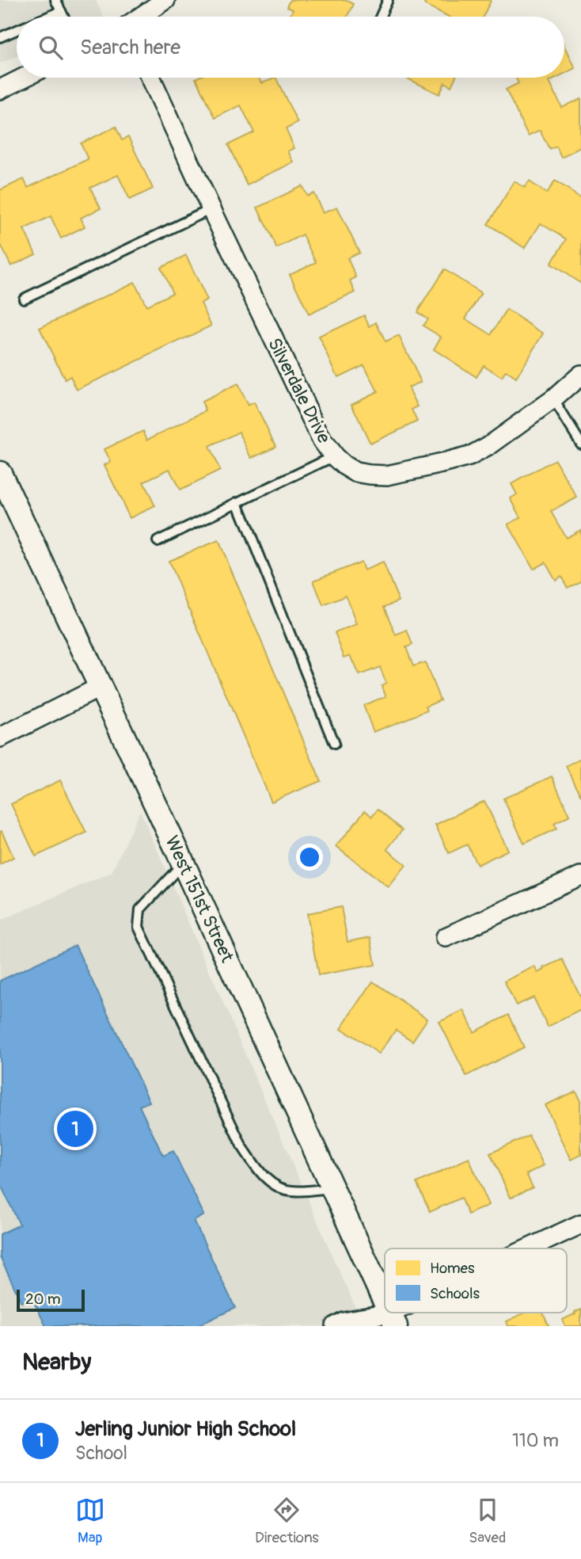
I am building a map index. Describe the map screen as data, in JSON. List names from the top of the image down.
{
  "streets": {
    "street": ["Silverdale Drive", "West 151st Street"]
  },
  "legend": ["Homes", "Schools"],
  "scale_bar": "20 m",
  "page": {
    "search": "Search here",
    "pins": "1",
    "scale": "20 m",
    "heading": "Nearby",
    "list": [
      {
        "mark": "1",
        "name": "Jerling Junior High School",
        "note": "School",
        "value": "110 m"
      }
    ],
    "nav": ["Map", "Directions", "Saved"]
  }
}
